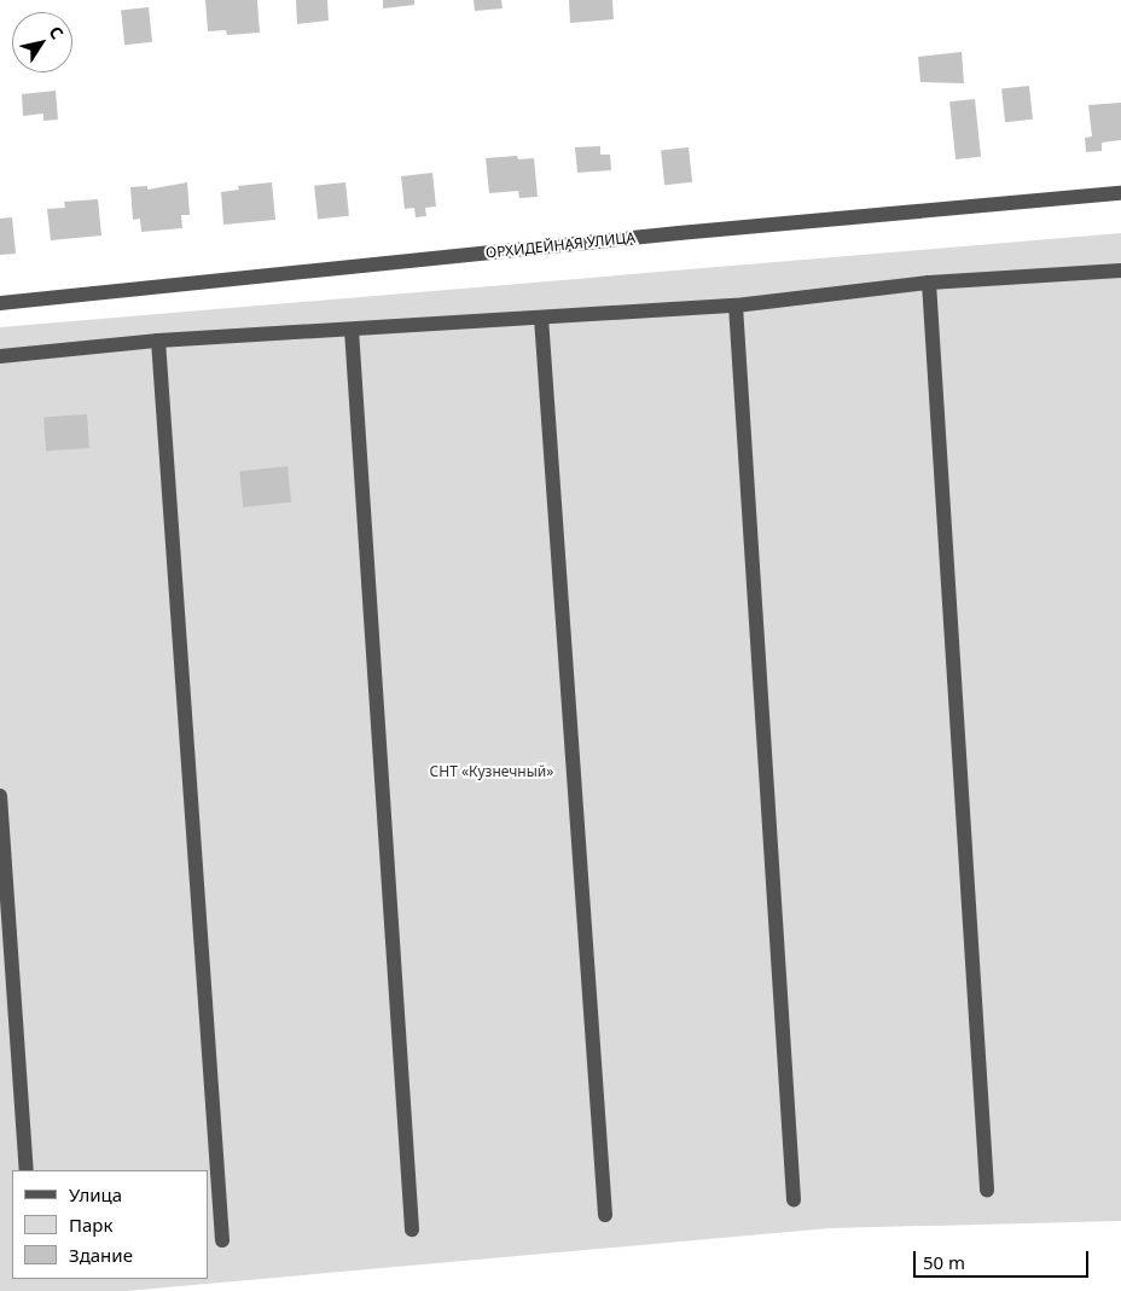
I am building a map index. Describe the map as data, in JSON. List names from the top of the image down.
{
  "streets": {
    "street": ["ОРХИДЕЙНАЯ УЛИЦА"]
  },
  "parks": ["СНТ «Кузнечный»"],
  "legend": ["Улица", "Парк", "Здание"],
  "scale_bar": "50 m",
  "north": "top right"
}
